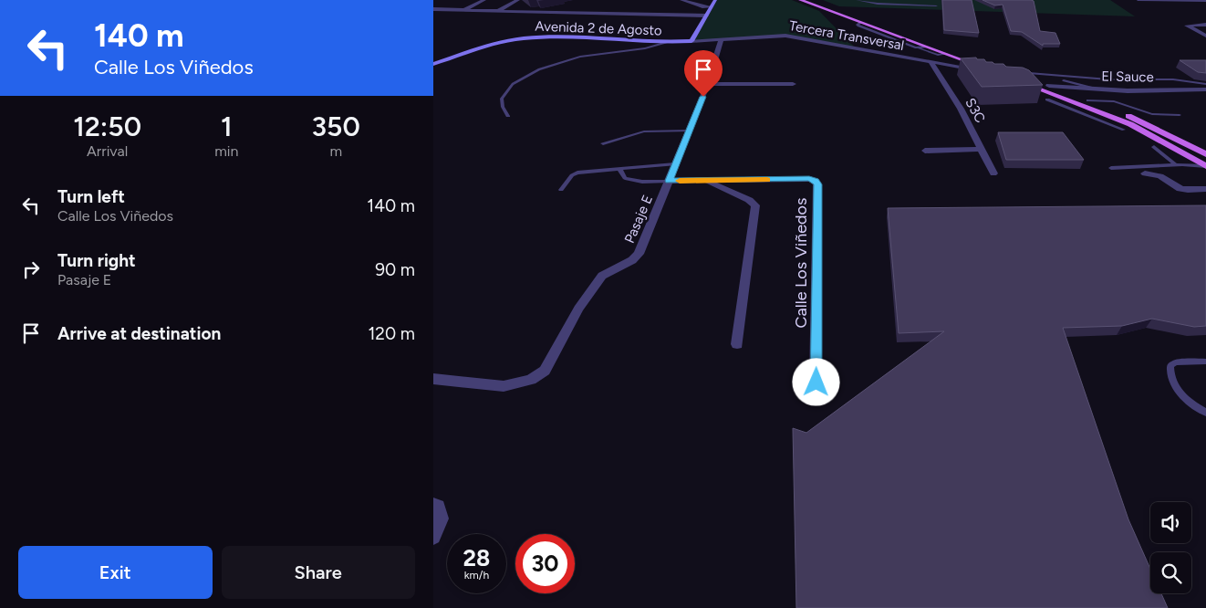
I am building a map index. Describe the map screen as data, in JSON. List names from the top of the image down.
{
  "streets": {
    "main road": ["Avenida 2 de Agosto"],
    "street": [
      "Tercera Transversal",
      "El Sauce",
      "S3C",
      "Pasaje E",
      "Calle Los Viñedos"
    ]
  },
  "crossings": [
    ["Avenida 2 de Agosto", "Tercera Transversal"],
    ["Tercera Transversal", "S3C"],
    ["Tercera Transversal", "Pasaje E"],
    ["Pasaje E", "Calle Los Viñedos"]
  ],
  "page": {
    "turn": ["140 m", "Calle Los Viñedos"],
    "eta": [
      "12:50",
      "Arrival",
      "1",
      "min",
      "350",
      "m"
    ],
    "list": [
      {
        "name": "Turn left",
        "note": "Calle Los Viñedos",
        "value": "140 m"
      },
      {
        "name": "Turn right",
        "note": "Pasaje E",
        "value": "90 m"
      },
      {
        "name": "Arrive at destination",
        "value": "120 m"
      }
    ],
    "speed": "28 km/h",
    "limit": "30",
    "buttons": ["Exit", "Share"]
  }
}
